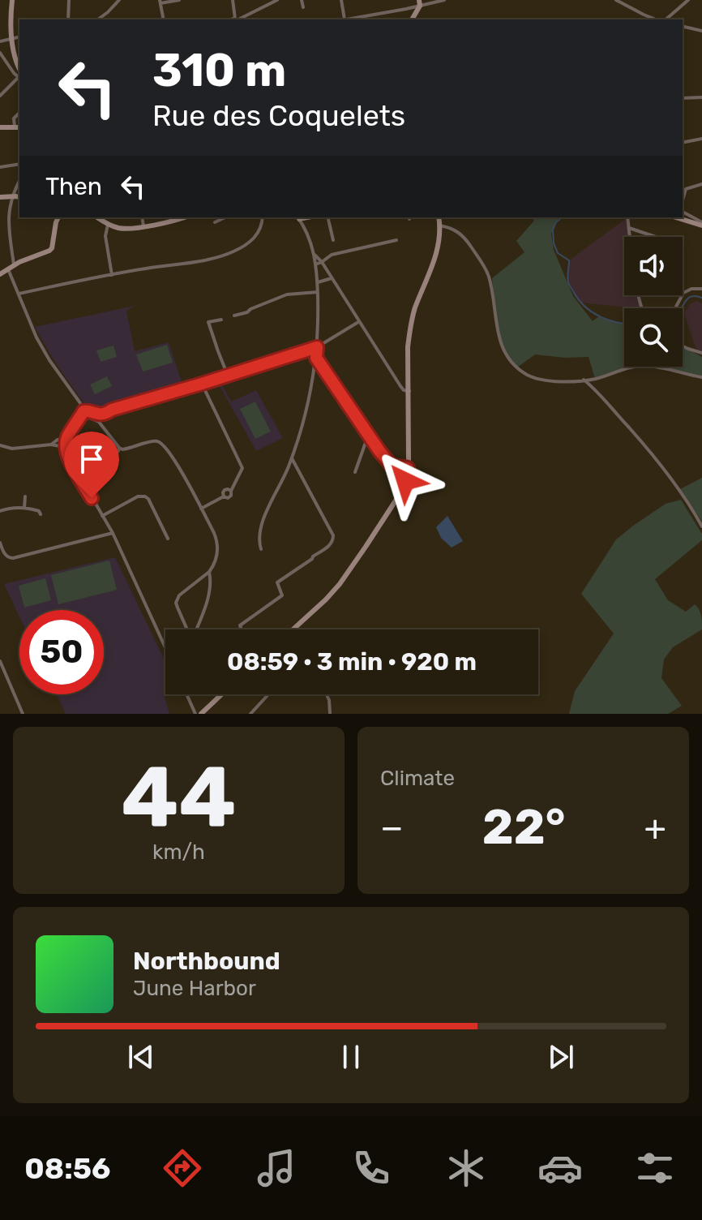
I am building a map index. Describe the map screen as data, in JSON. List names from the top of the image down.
{
  "page": {
    "turn": ["310 m", "Rue des Coquelets"],
    "then": "Then",
    "limit": "50",
    "trip": "08:59 · 3 min · 920 m",
    "tile": [
      ["44", "km/h"],
      "Climate"
    ],
    "heat": ["−", "22°", "+"],
    "song": ["Northbound", "June Harbor"],
    "tabs": "08:56"
  }
}
